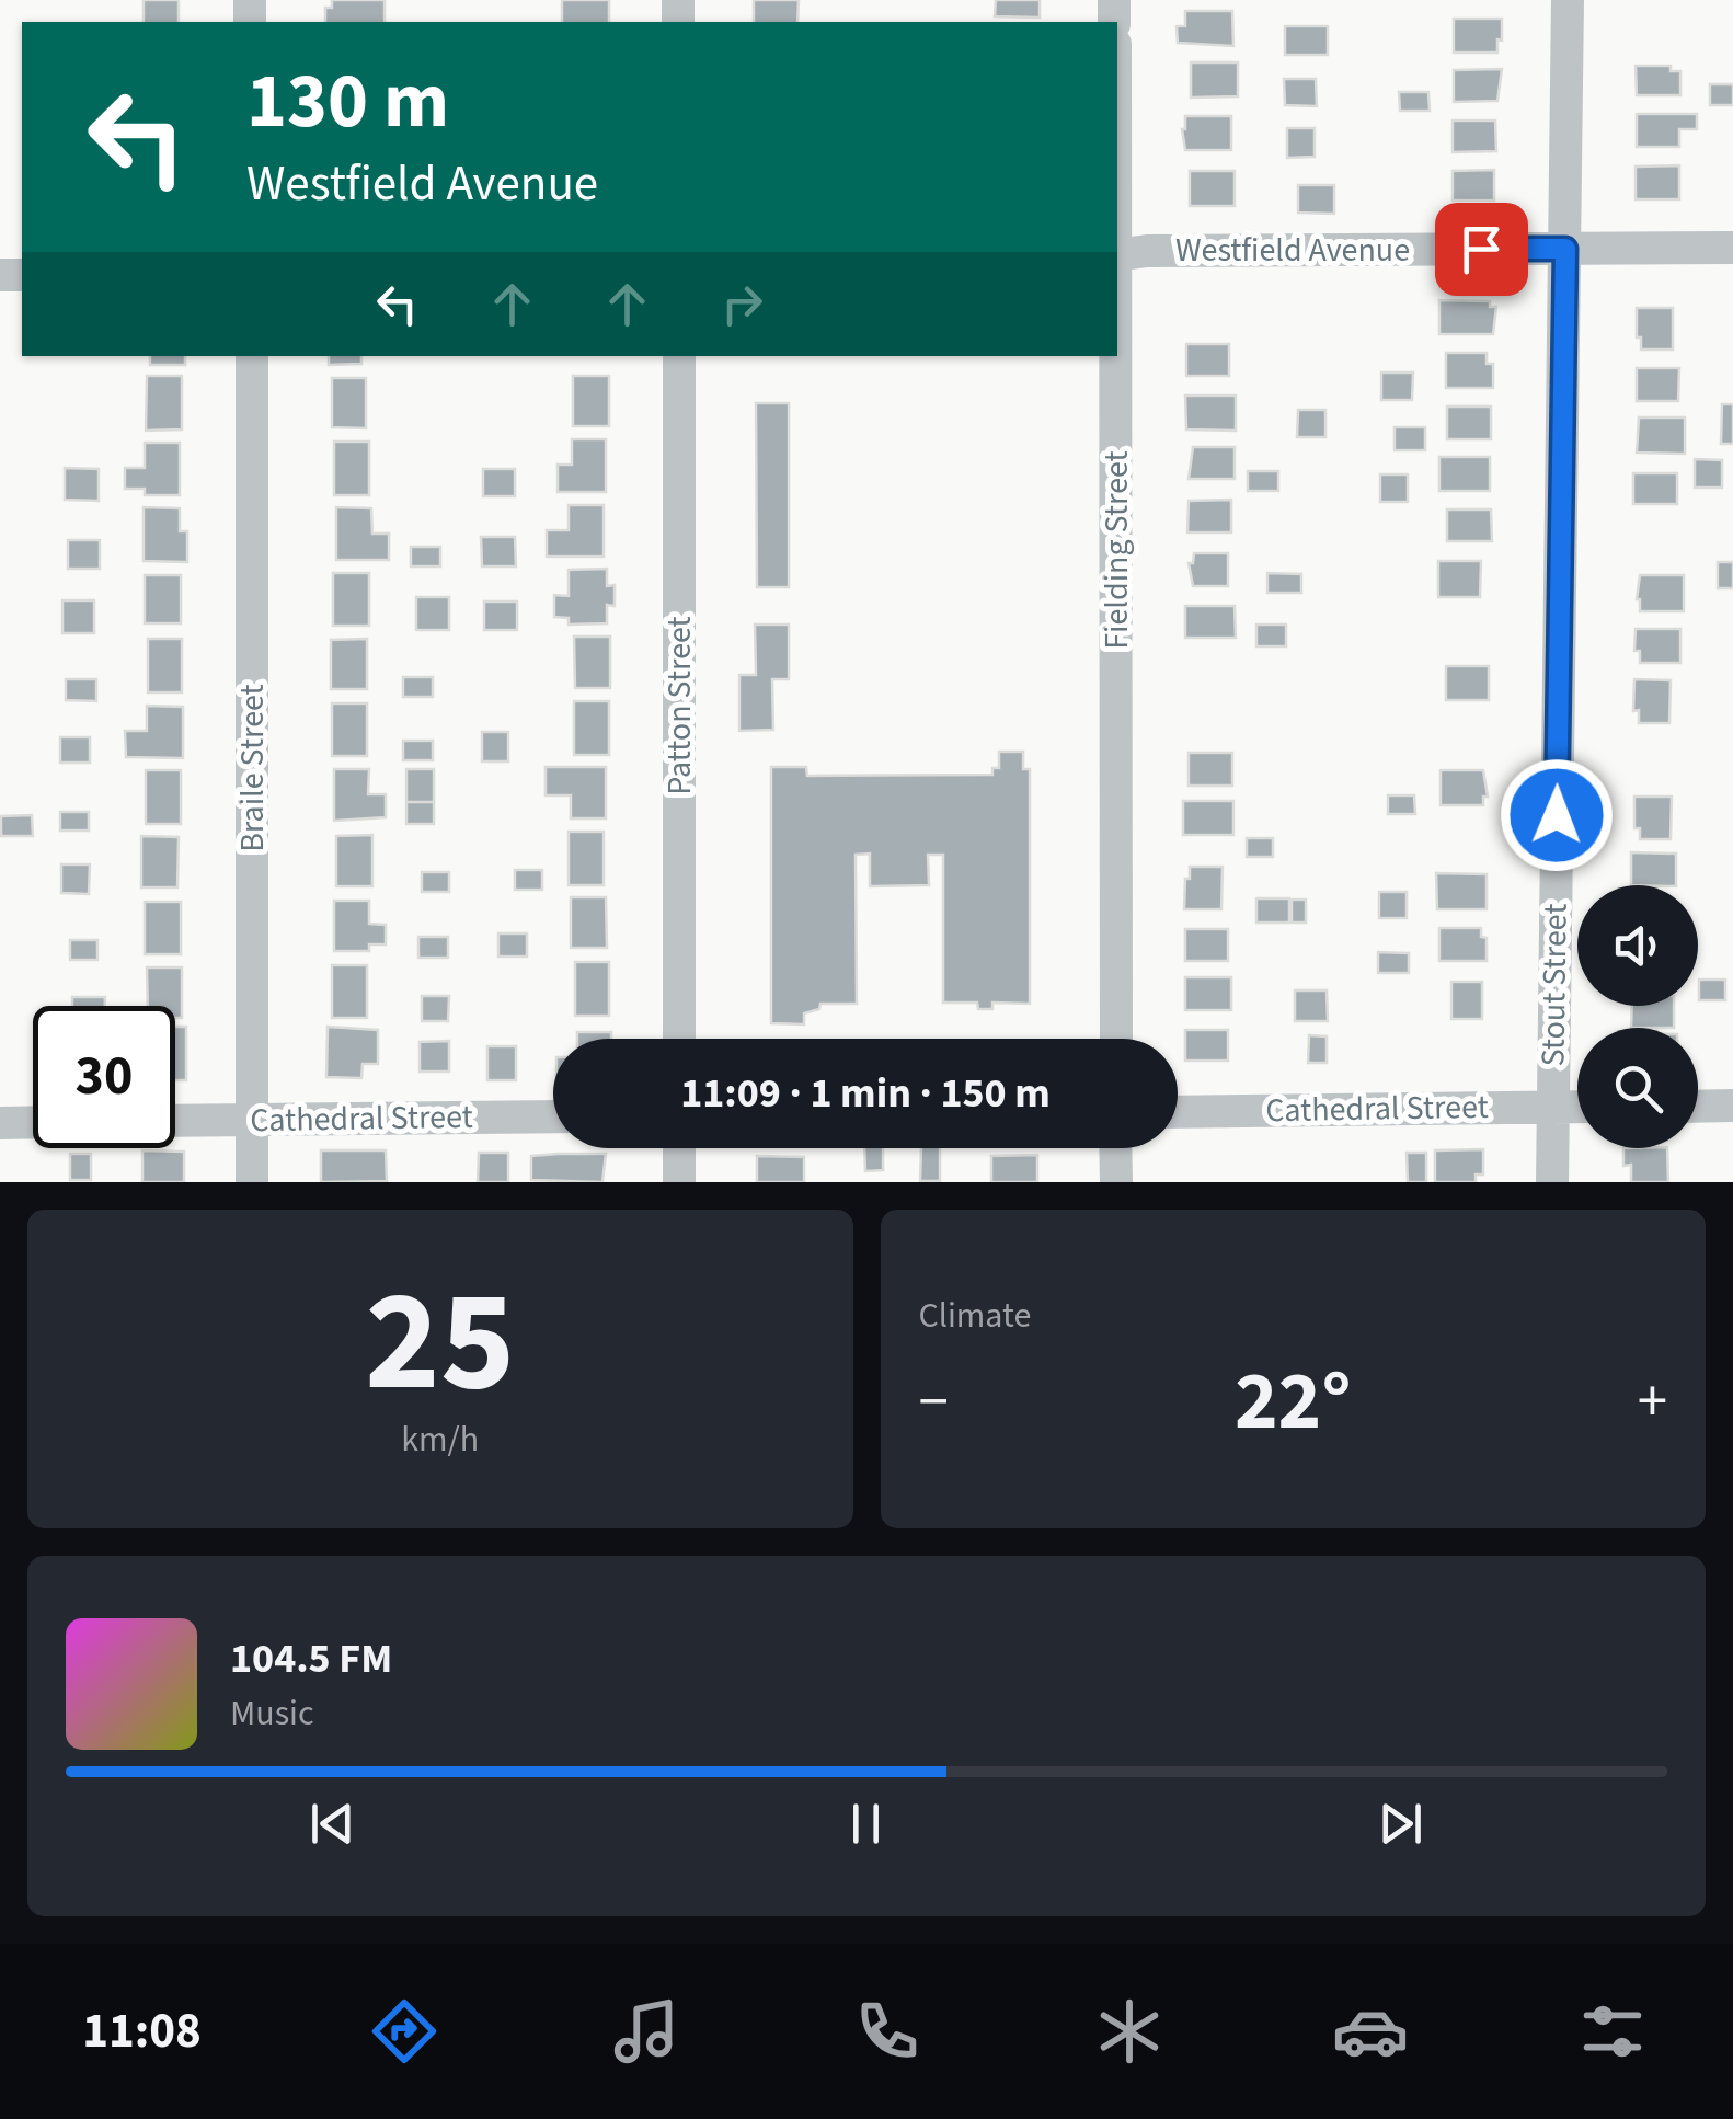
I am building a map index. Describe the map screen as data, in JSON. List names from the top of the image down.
{
  "streets": {
    "street": [
      "Westfield Avenue",
      "Fielding Street",
      "Patton Street",
      "Braile Street",
      "Stout Street",
      "Cathedral Street"
    ]
  },
  "crossings": [
    ["Westfield Avenue", "Stout Street"],
    ["Braile Street", "Cathedral Street"],
    ["Stout Street", "Cathedral Street"]
  ],
  "page": {
    "turn": ["130 m", "Westfield Avenue"],
    "limit": "30",
    "trip": "11:09 · 1 min · 150 m",
    "tile": [
      ["25", "km/h"],
      "Climate"
    ],
    "heat": ["−", "22°", "+"],
    "song": ["104.5 FM", "Music"],
    "tabs": "11:08"
  }
}
